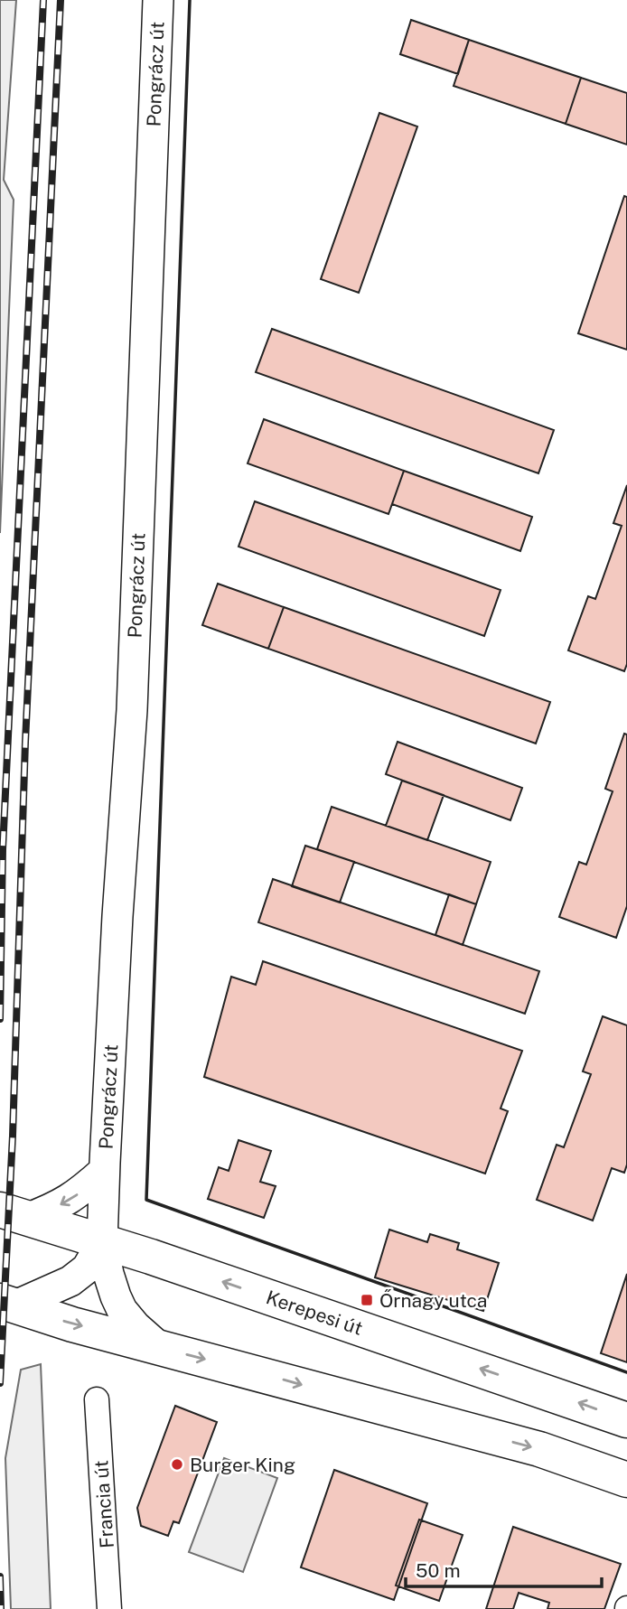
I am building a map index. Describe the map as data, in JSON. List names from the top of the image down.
{
  "streets": {
    "main road": ["Kerepesi út"],
    "street": ["Pongrácz út", "Francia út"]
  },
  "crossings": [
    ["Pongrácz út", "Kerepesi út"]
  ],
  "places": {
    "transit": ["Őrnagy utca"],
    "other": ["Burger King"]
  },
  "scale_bar": "50 m"
}
